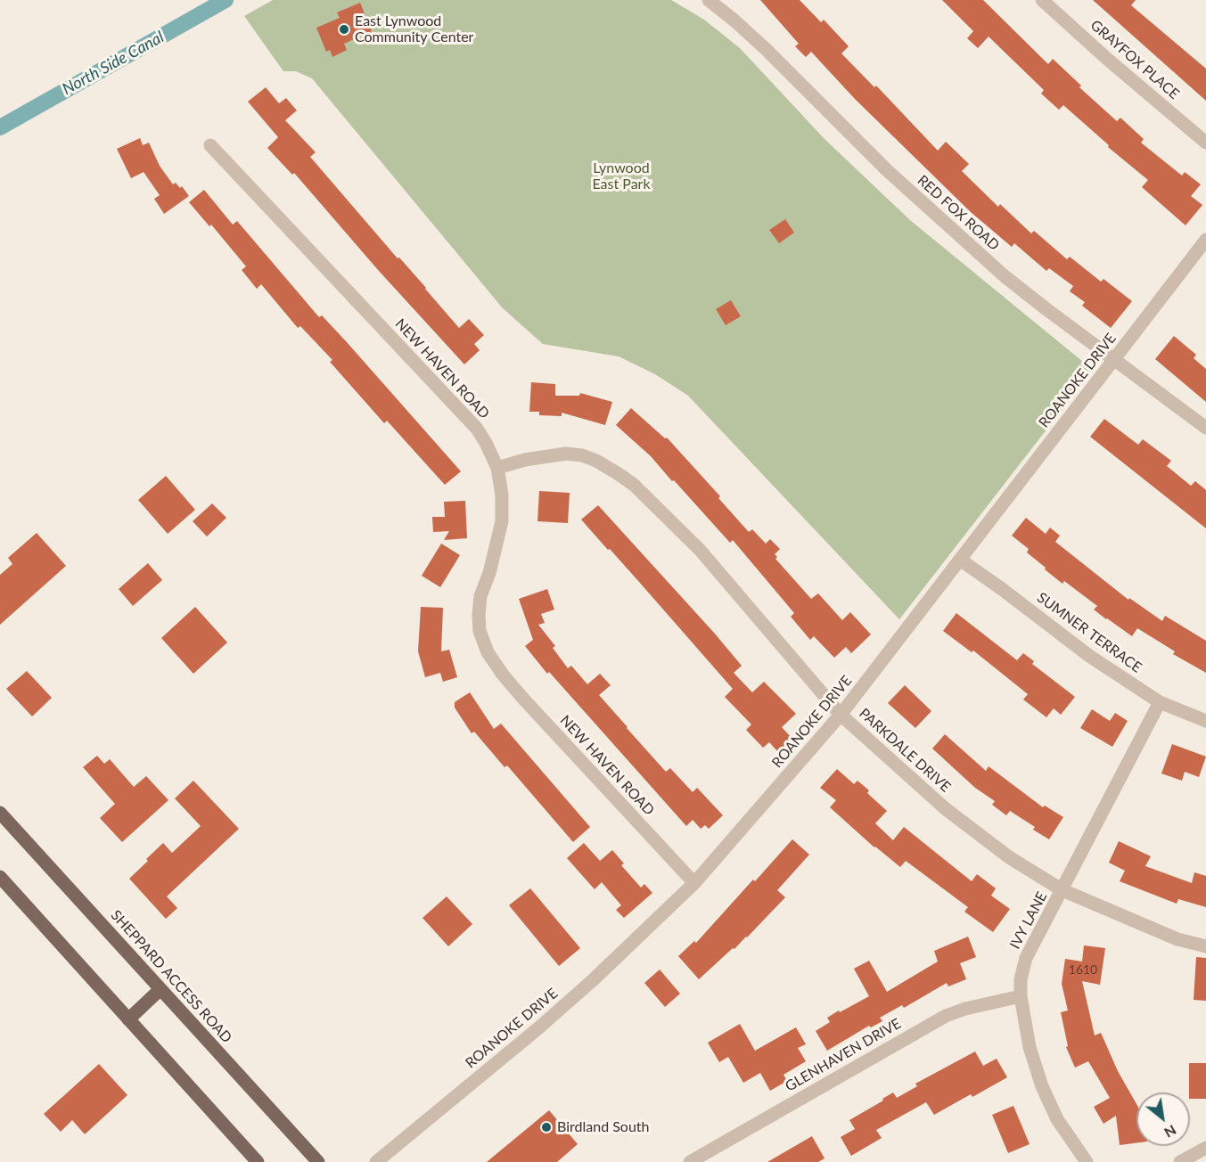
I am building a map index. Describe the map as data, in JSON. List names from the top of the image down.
{
  "streets": {
    "main road": ["SHEPPARD ACCESS ROAD"],
    "street": [
      "GRAYFOX PLACE",
      "RED FOX ROAD",
      "NEW HAVEN ROAD",
      "ROANOKE DRIVE",
      "SUMNER TERRACE",
      "PARKDALE DRIVE",
      "IVY LANE",
      "GLENHAVEN DRIVE"
    ]
  },
  "crossings": [
    ["RED FOX ROAD", "ROANOKE DRIVE"],
    ["NEW HAVEN ROAD", "ROANOKE DRIVE"],
    ["NEW HAVEN ROAD", "PARKDALE DRIVE"],
    ["ROANOKE DRIVE", "SUMNER TERRACE"],
    ["ROANOKE DRIVE", "PARKDALE DRIVE"],
    ["SUMNER TERRACE", "IVY LANE"],
    ["PARKDALE DRIVE", "IVY LANE"],
    ["IVY LANE", "GLENHAVEN DRIVE"]
  ],
  "water": ["North Side Canal"],
  "parks": ["Lynwood East Park"],
  "places": ["East Lynwood Community Center", "Birdland South"],
  "house_numbers": ["1610"],
  "north": "bottom right"
}
